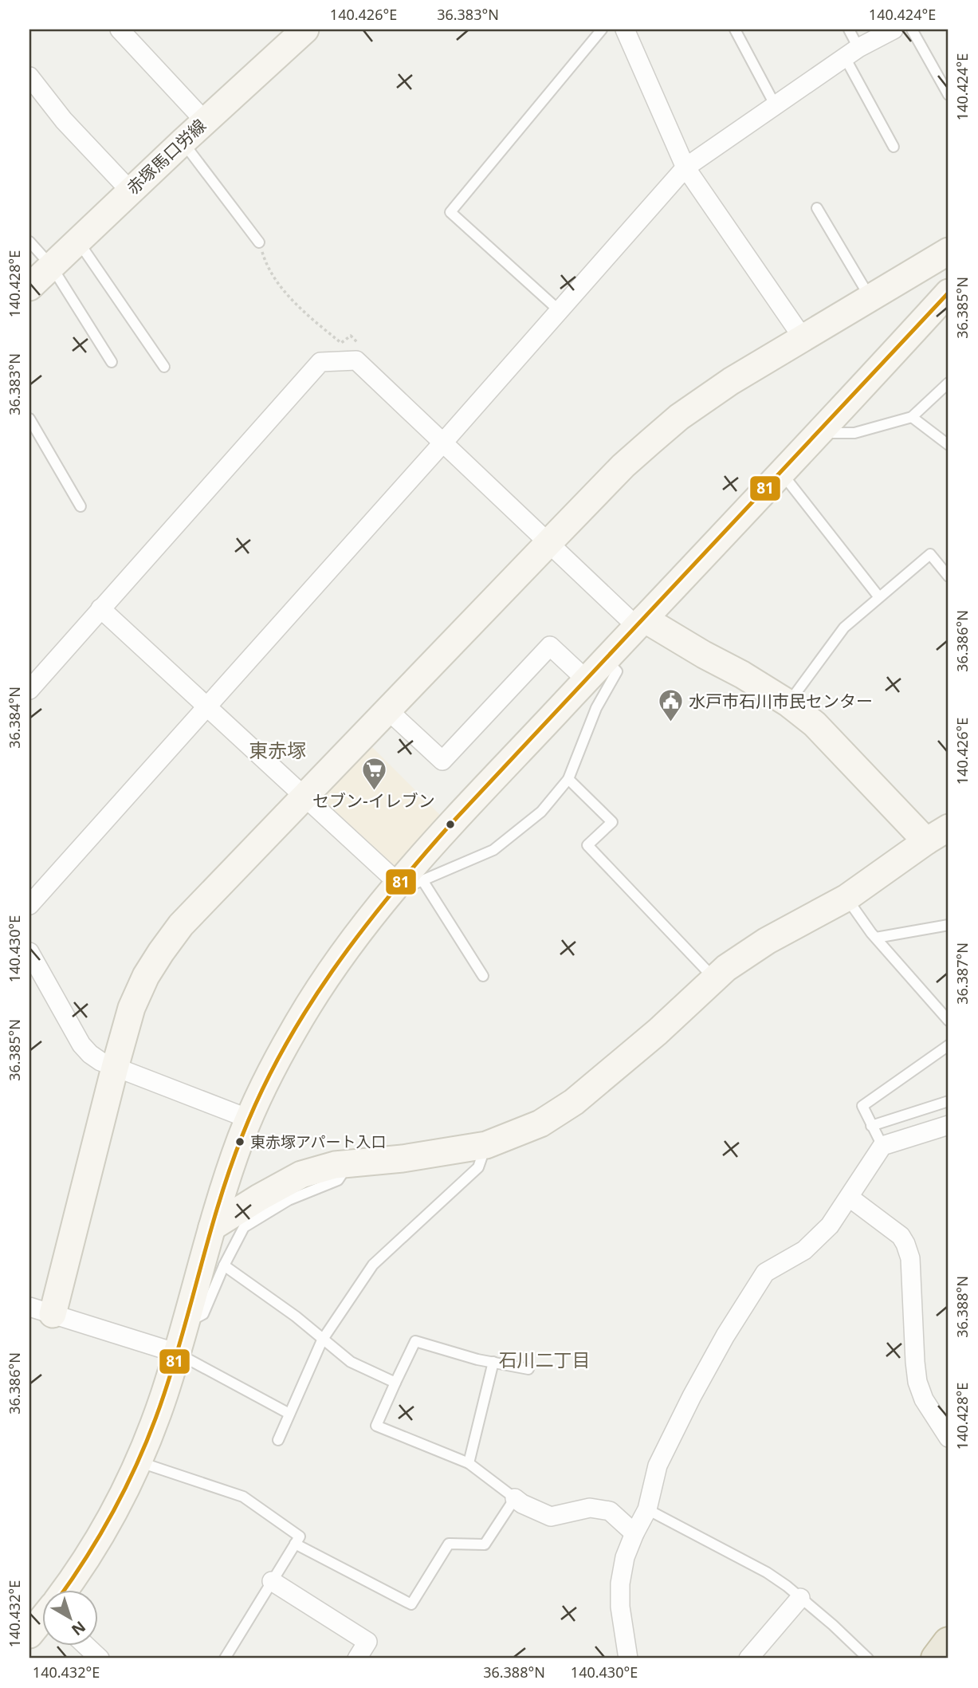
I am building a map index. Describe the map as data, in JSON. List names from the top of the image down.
{
  "streets": {
    "street": ["赤塚馬口労線"]
  },
  "districts": ["東赤塚", "石川二丁目"],
  "places": {
    "public building": ["水戸市石川市民センター"],
    "supermarket": ["セブン-イレブン"],
    "other": ["東赤塚アパート入口"]
  },
  "lines": ["transit line 81"],
  "north": "bottom right",
  "coordinates": [
    "140.426°E",
    "36.383°N",
    "140.424°E",
    "140.428°E",
    "36.385°N",
    "36.386°N",
    "36.384°N",
    "140.430°E",
    "36.387°N",
    "36.388°N",
    "140.432°E"
  ]
}
